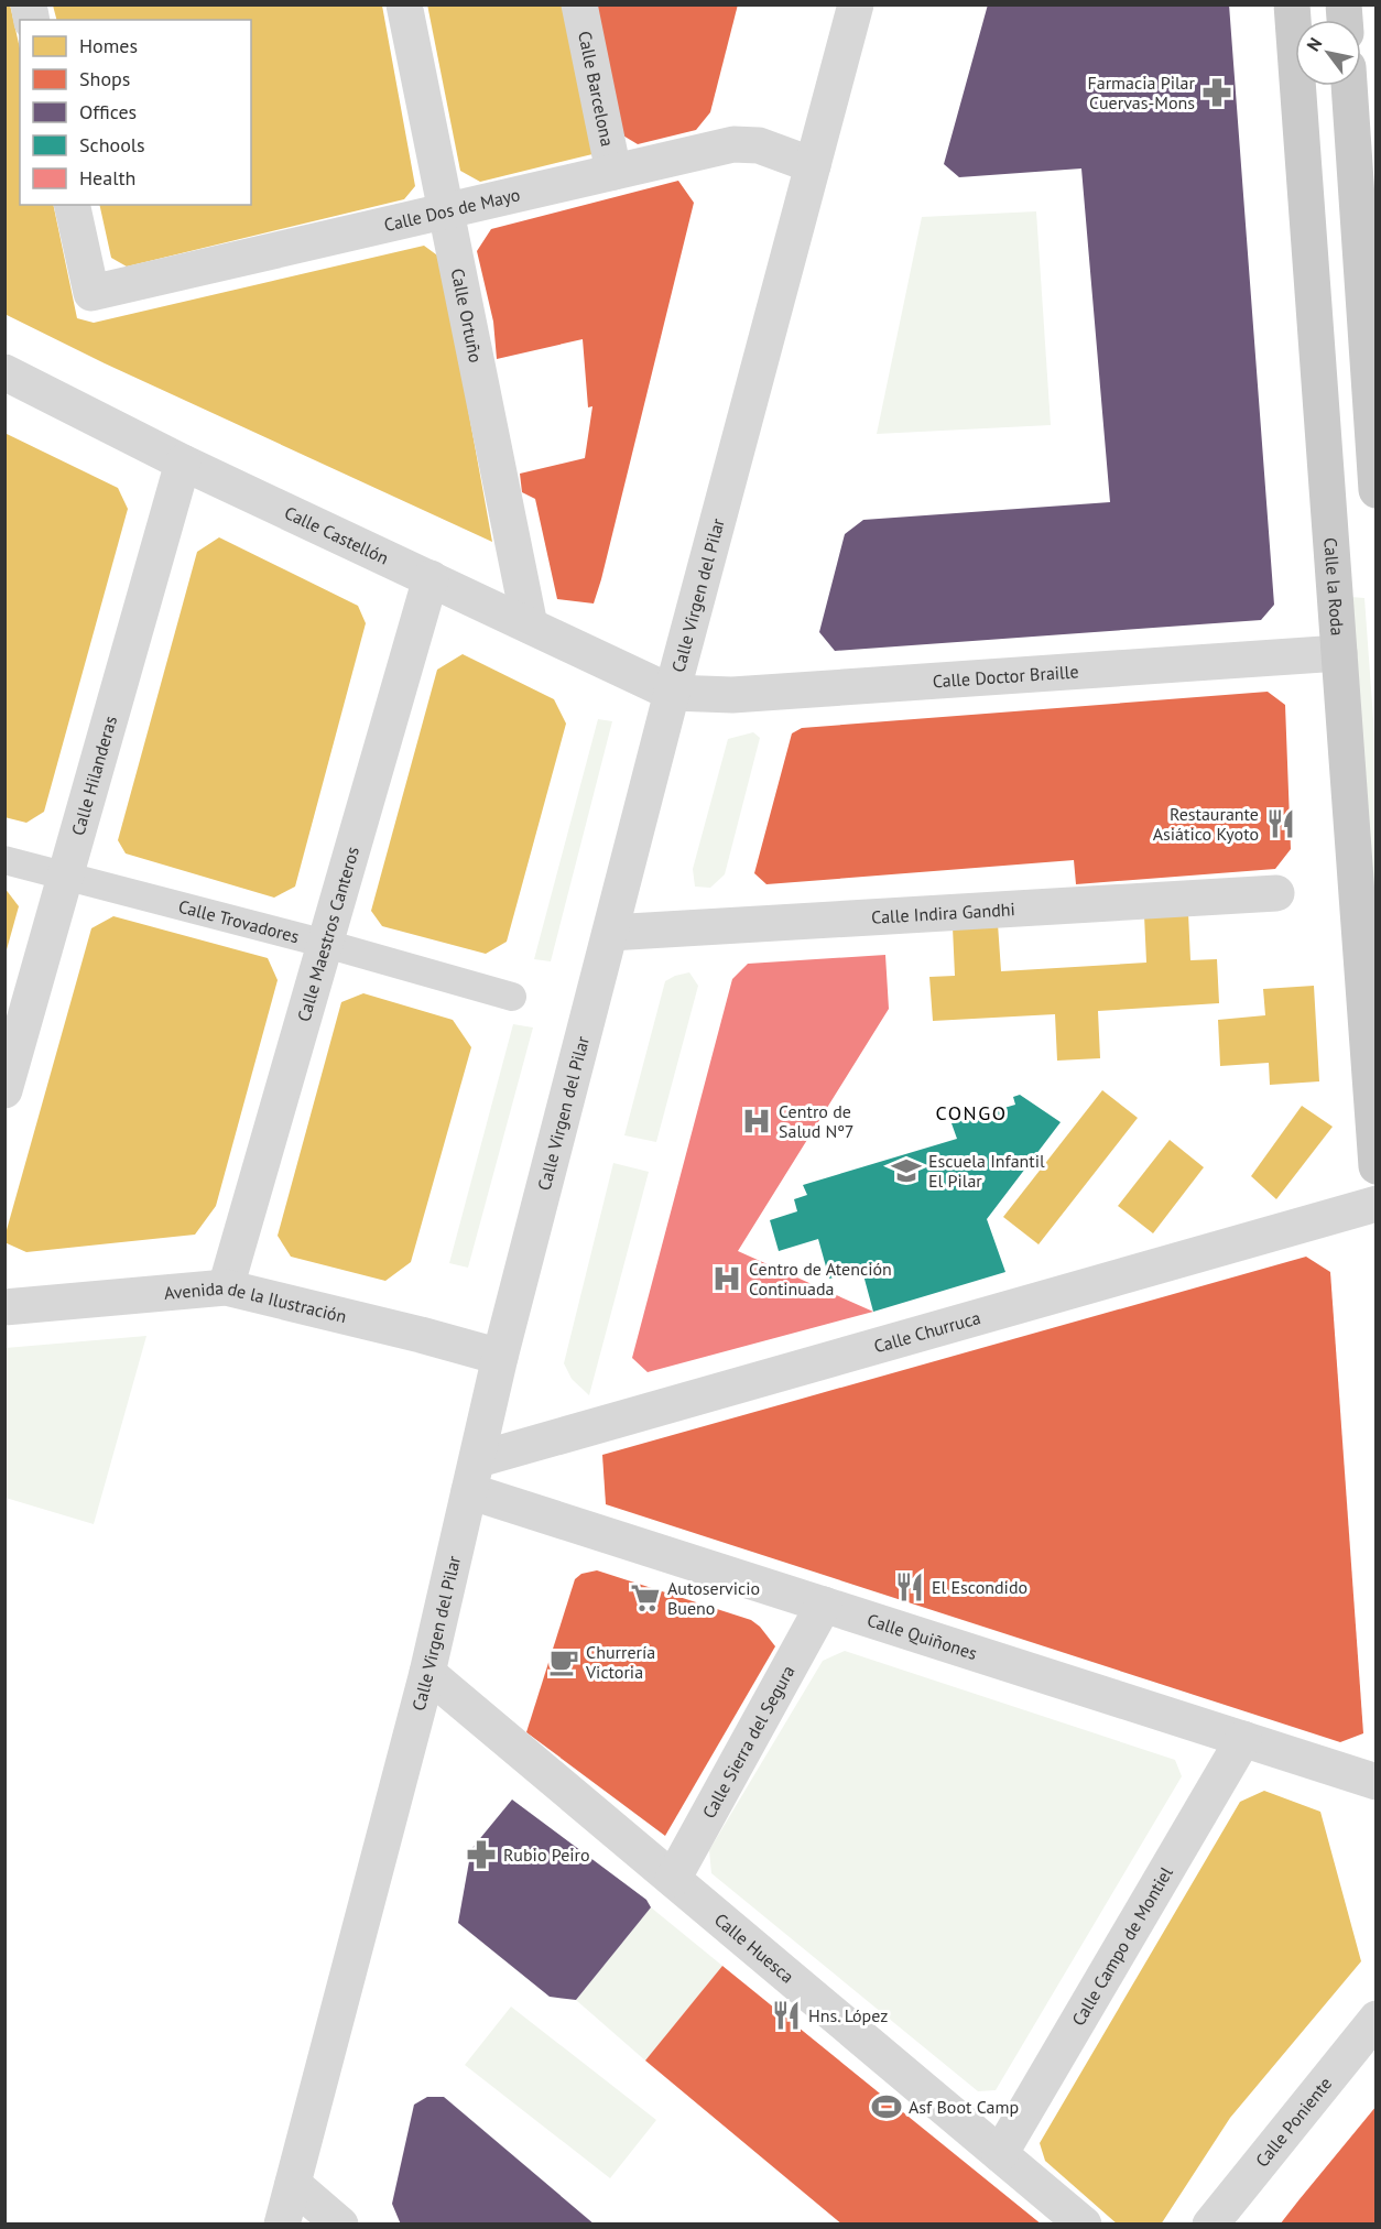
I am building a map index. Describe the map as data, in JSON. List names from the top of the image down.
{
  "streets": {
    "main road": ["Calle la Roda"],
    "street": [
      "Calle Barcelona",
      "Calle Dos de Mayo",
      "Calle Ortuño",
      "Calle Castellón",
      "Calle Virgen del Pilar",
      "Calle Doctor Braille",
      "Calle Hilanderas",
      "Calle Indira Gandhi",
      "Calle Trovadores",
      "Calle Maestros Canteros",
      "Avenida de la Ilustración",
      "Calle Churruca",
      "Calle Quiñones",
      "Calle Sierra del Segura",
      "Calle Campo de Montiel",
      "Calle Huesca",
      "Calle Poniente"
    ]
  },
  "crossings": [
    ["Calle Barcelona", "Calle Dos de Mayo"],
    ["Calle Dos de Mayo", "Calle Ortuño"],
    ["Calle Dos de Mayo", "Calle Virgen del Pilar"],
    ["Calle Ortuño", "Calle Castellón"],
    ["Calle Castellón", "Calle Virgen del Pilar"],
    ["Calle Castellón", "Calle Doctor Braille"],
    ["Calle Castellón", "Calle Hilanderas"],
    ["Calle Castellón", "Calle Maestros Canteros"],
    ["Calle la Roda", "Calle Doctor Braille"],
    ["Calle Virgen del Pilar", "Calle Doctor Braille"],
    ["Calle Virgen del Pilar", "Calle Indira Gandhi"],
    ["Calle Virgen del Pilar", "Avenida de la Ilustración"],
    ["Calle Virgen del Pilar", "Calle Churruca"],
    ["Calle Virgen del Pilar", "Calle Quiñones"],
    ["Calle Virgen del Pilar", "Calle Huesca"],
    ["Calle Hilanderas", "Calle Trovadores"],
    ["Calle Trovadores", "Calle Maestros Canteros"],
    ["Calle Maestros Canteros", "Avenida de la Ilustración"],
    ["Calle Churruca", "Calle Quiñones"],
    ["Calle Quiñones", "Calle Sierra del Segura"],
    ["Calle Quiñones", "Calle Campo de Montiel"],
    ["Calle Sierra del Segura", "Calle Huesca"],
    ["Calle Campo de Montiel", "Calle Huesca"]
  ],
  "districts": ["CONGO"],
  "places": {
    "pharmacy": ["Farmacia Pilar Cuervas-Mons", "Rubio Peiro"],
    "restaurant": ["Restaurante Asiático Kyoto", "El Escondido", "Hns. López"],
    "hospital": ["Centro de Salud Nº7", "Centro de Atención Continuada"],
    "school or university": ["Escuela Infantil El Pilar"],
    "supermarket": ["Autoservicio Bueno"],
    "cafe": ["Churrería Victoria"],
    "sports": ["Asf Boot Camp"]
  },
  "legend": [
    "Homes",
    "Shops",
    "Offices",
    "Schools",
    "Health"
  ],
  "north": "top left"
}
